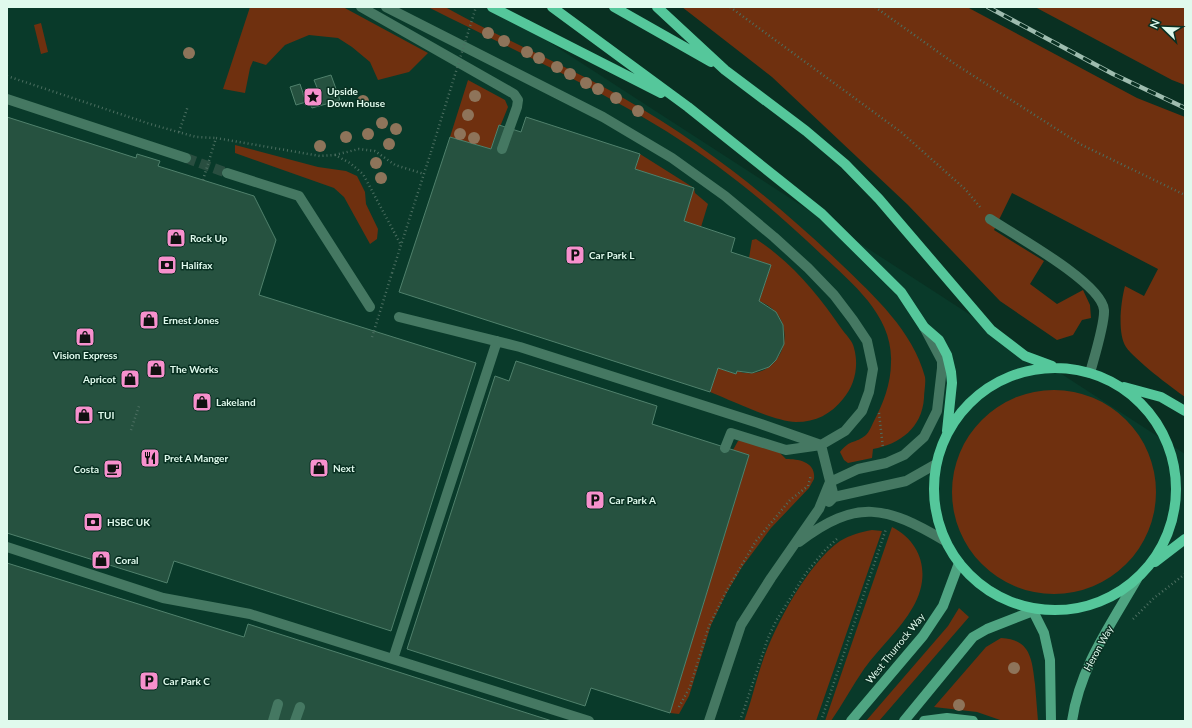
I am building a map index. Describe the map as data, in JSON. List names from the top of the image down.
{
  "streets": {
    "main road": ["West Thurrock Way", "Heron Way"]
  },
  "places": {
    "place": ["Upside Down House"],
    "shop": [
      "Rock Up",
      "Ernest Jones",
      "Vision Express",
      "The Works",
      "Apricot",
      "Lakeland",
      "TUI",
      "Next",
      "Coral"
    ],
    "parking": ["Car Park L", "Car Park A", "Car Park C"],
    "bank": ["Halifax", "HSBC UK"],
    "restaurant": ["Pret A Manger"],
    "cafe": ["Costa"]
  },
  "north": "top left"
}
